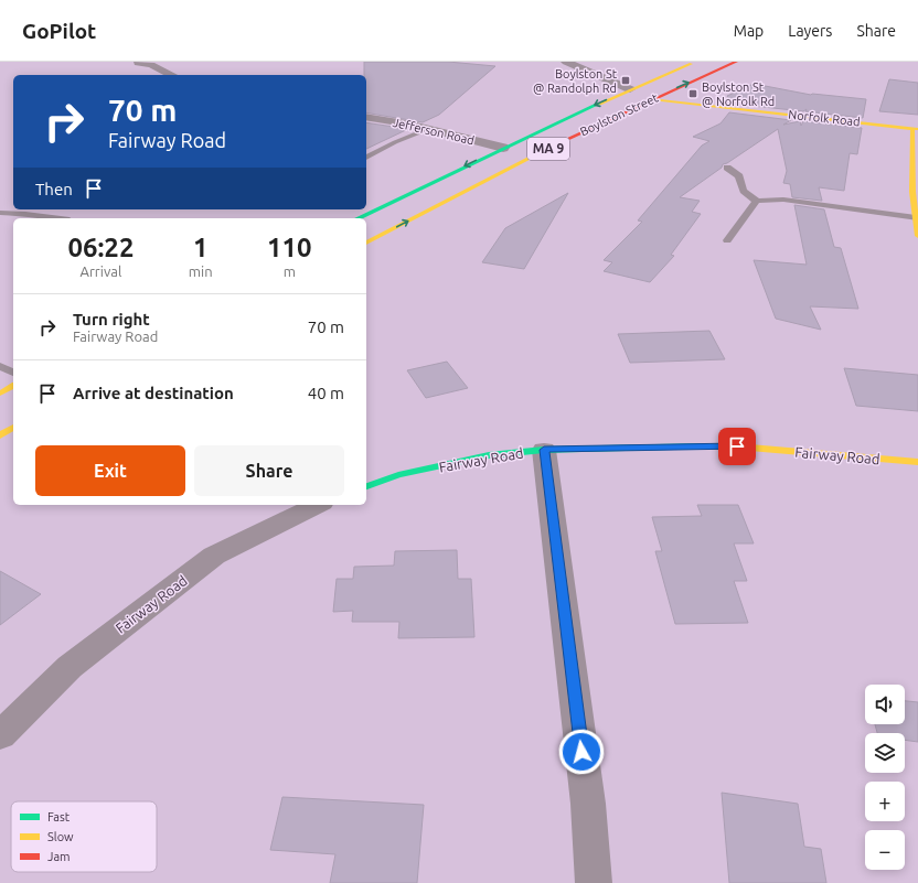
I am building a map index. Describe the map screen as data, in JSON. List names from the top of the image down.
{
  "streets": {
    "main road": [
      "Boylston Street",
      "Norfolk Road",
      "MA 9",
      "Fairway Road"
    ],
    "street": ["Jefferson Road"]
  },
  "crossings": [
    ["Boylston Street", "Norfolk Road"],
    ["Boylston Street", "Jefferson Road"]
  ],
  "places": {
    "transit": ["Boylston St @ Randolph Rd", "Boylston St @ Norfolk Rd"]
  },
  "legend": ["Fast", "Slow", "Jam"],
  "page": {
    "header": "GoPilot",
    "nav": ["Map", "Layers", "Share"],
    "turn": ["70 m", "Fairway Road"],
    "then": "Then",
    "eta": [
      "06:22",
      "Arrival",
      "1",
      "min",
      "110",
      "m"
    ],
    "list": [
      {
        "name": "Turn right",
        "note": "Fairway Road",
        "value": "70 m"
      },
      {
        "name": "Arrive at destination",
        "value": "40 m"
      }
    ],
    "buttons": ["Exit", "Share"],
    "map_buttons": ["+", "−"]
  }
}
